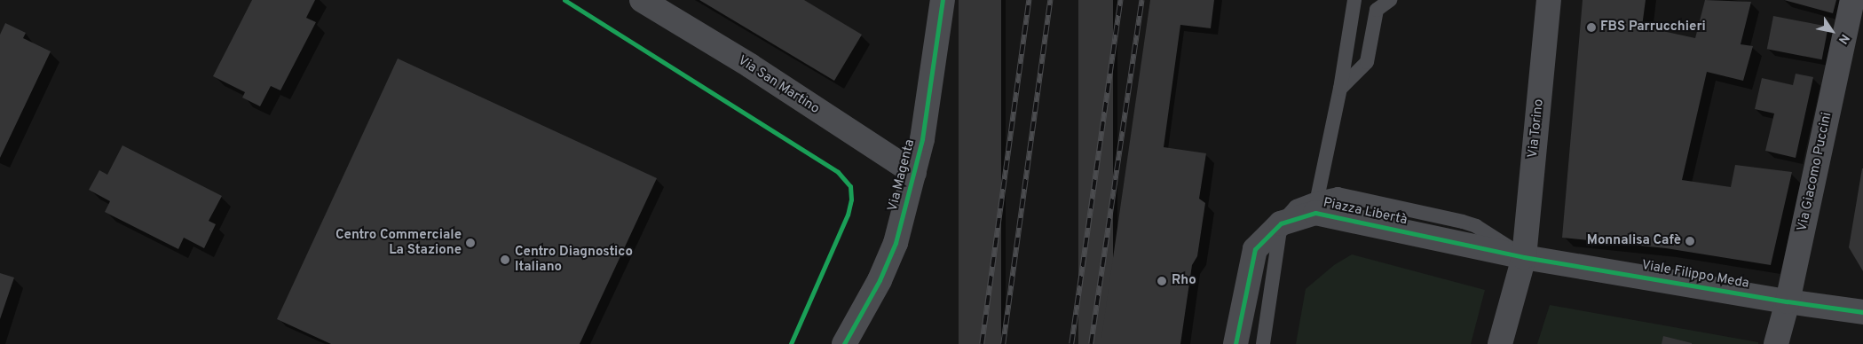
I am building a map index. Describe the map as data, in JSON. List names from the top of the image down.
{
  "streets": {
    "street": [
      "Via San Martino",
      "Via Torino",
      "Via Giacomo Puccini",
      "Via Magenta",
      "Piazza Libertà",
      "Viale Filippo Meda"
    ]
  },
  "crossings": [
    ["Via San Martino", "Via Magenta"],
    ["Via Torino", "Piazza Libertà"],
    ["Via Torino", "Viale Filippo Meda"],
    ["Via Giacomo Puccini", "Viale Filippo Meda"],
    ["Piazza Libertà", "Viale Filippo Meda"]
  ],
  "places": [
    "FBS Parrucchieri",
    "Monnalisa Cafè",
    "Centro Commerciale La Stazione",
    "Centro Diagnostico Italiano",
    "Rho"
  ],
  "north": "bottom right"
}
